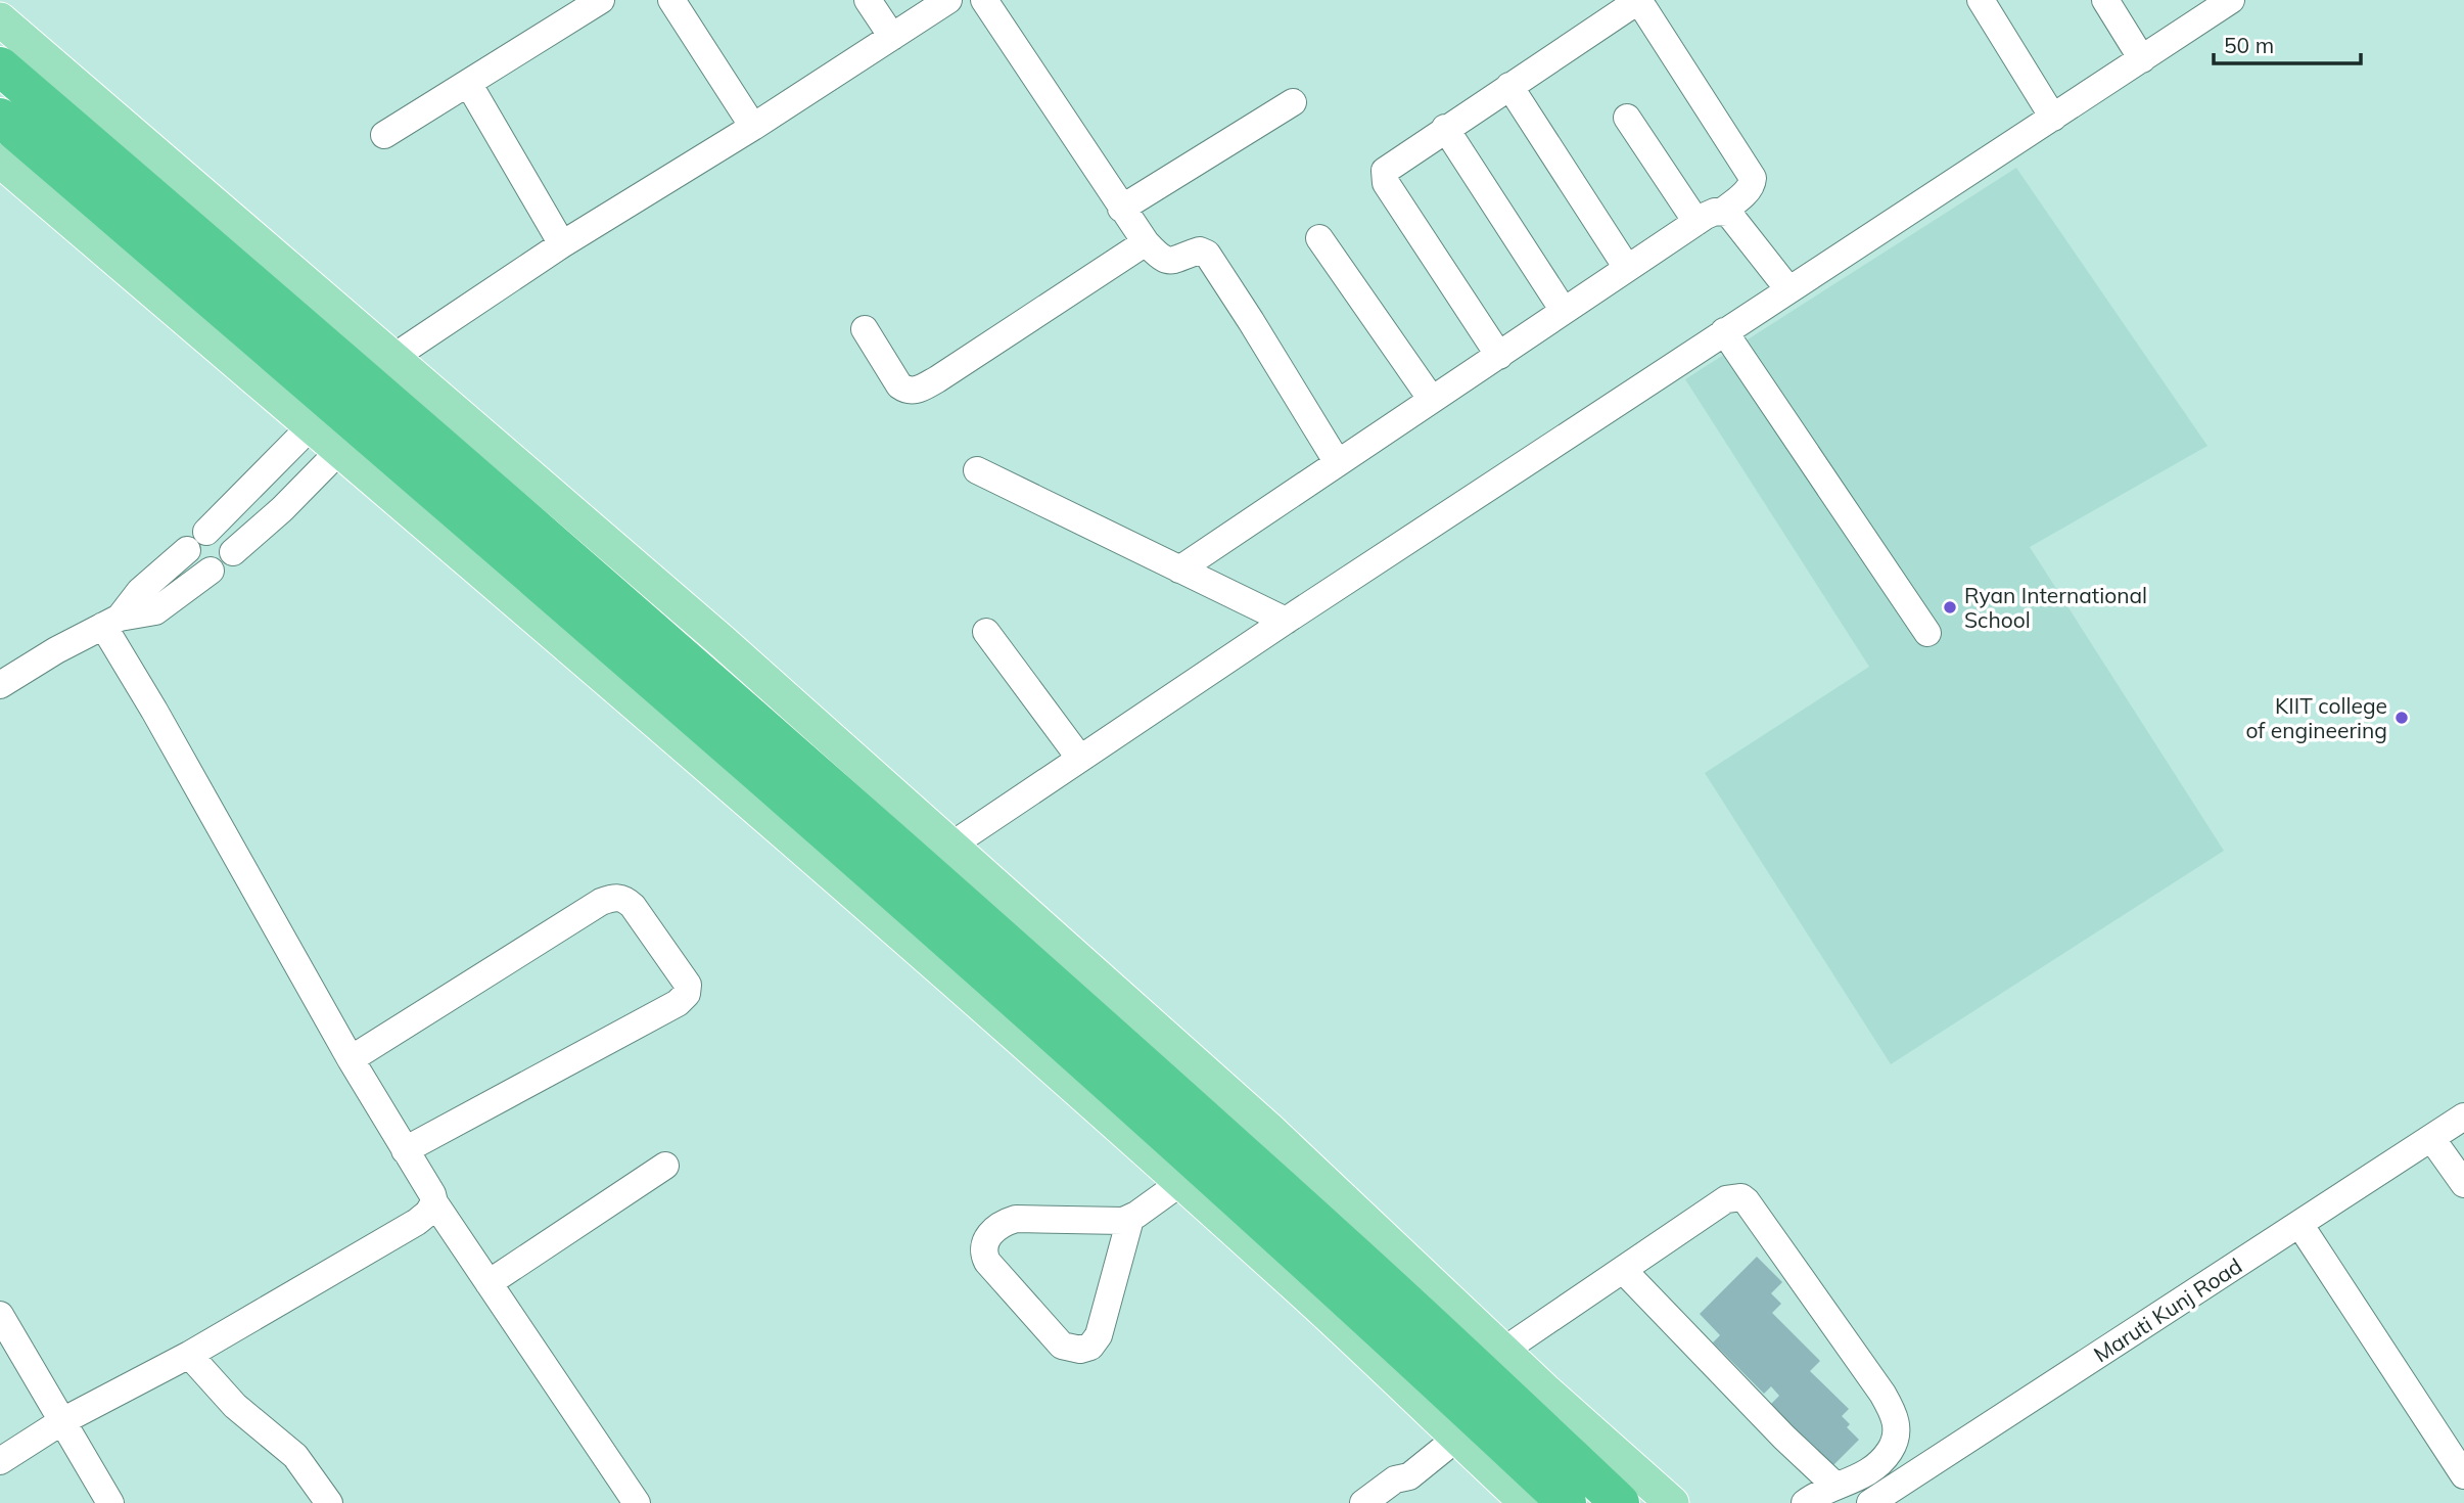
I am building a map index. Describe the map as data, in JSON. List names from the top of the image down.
{
  "streets": {
    "street": ["Maruti Kunj Road"]
  },
  "places": ["Ryan International School", "KIIT college of engineering"],
  "scale_bar": "50 m"
}
